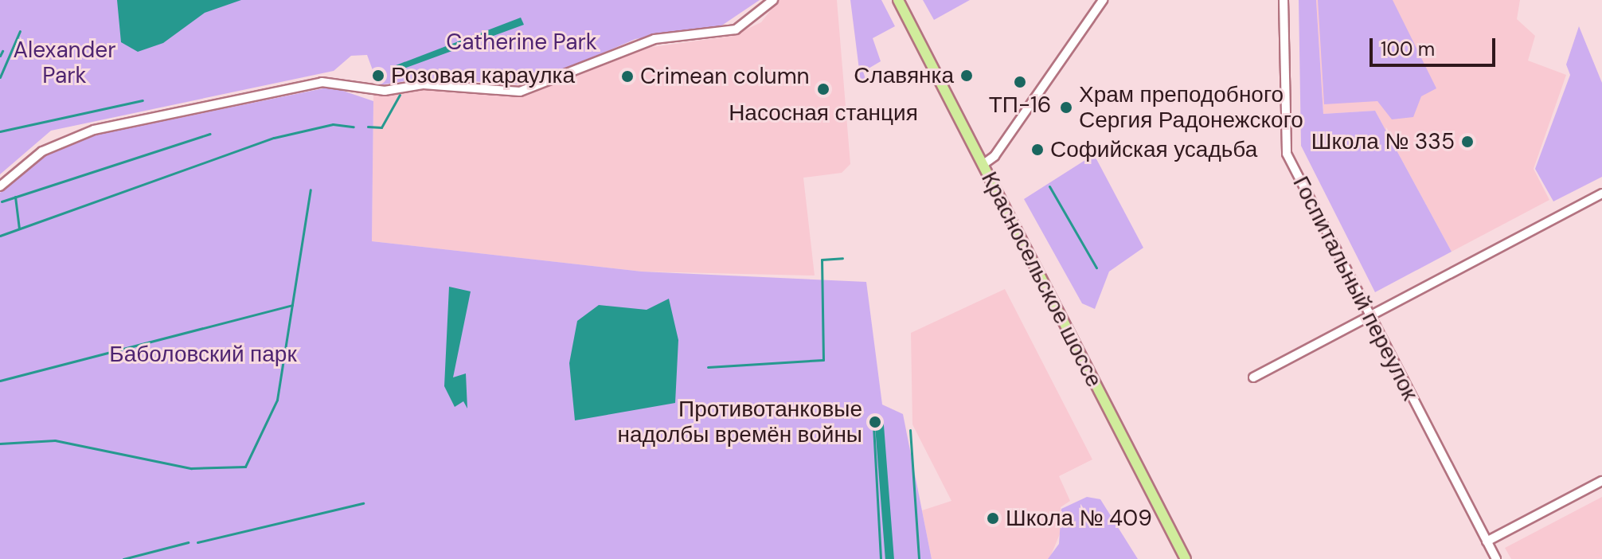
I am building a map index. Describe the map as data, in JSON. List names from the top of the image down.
{
  "streets": {
    "main road": ["Красносельское шоссе"],
    "street": ["Госпитальный переулок"]
  },
  "parks": ["Catherine Park", "Alexander Park", "Баболовский парк"],
  "places": [
    "Розовая караулка",
    "Славянка",
    "Crimean column",
    "ТП-16",
    "Насосная станция",
    "Храм преподобного Сергия Радонежского",
    "Школа № 335",
    "Софийская усадьба",
    "Противотанковые надолбы времён войны",
    "Школа № 409"
  ],
  "scale_bar": "100 m"
}
